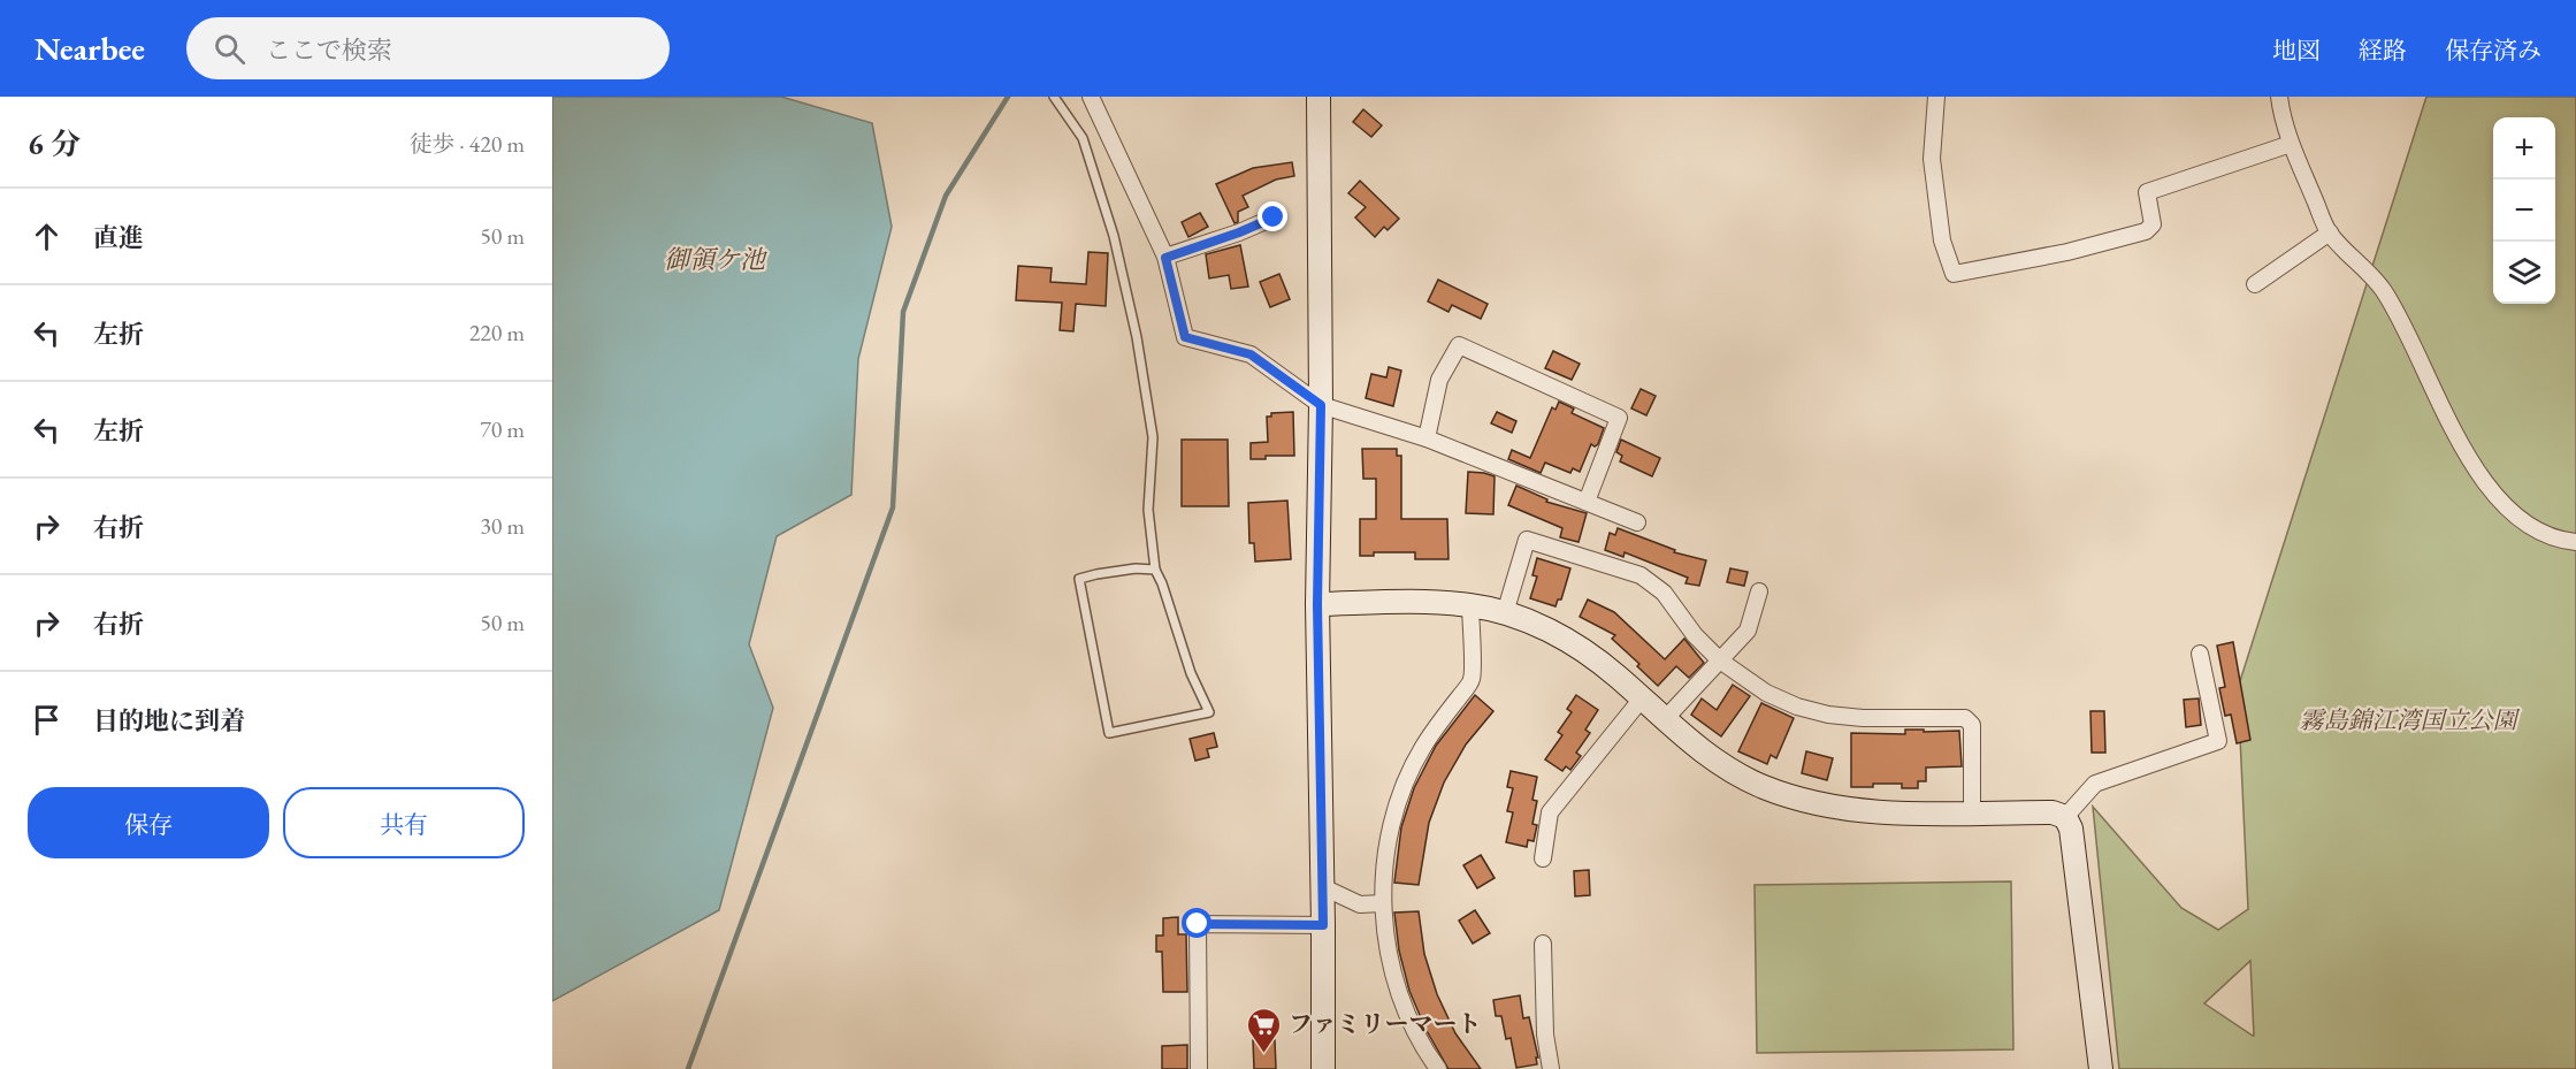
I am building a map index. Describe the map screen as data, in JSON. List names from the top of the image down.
{
  "water": ["御領ケ池"],
  "parks": ["霧島錦江湾国立公園"],
  "places": {
    "supermarket": ["ファミリーマート"]
  },
  "page": {
    "header": "Nearbee",
    "search": "ここで検索",
    "nav": ["地図", "経路", "保存済み"],
    "heading": ["6 分", "徒歩 · 420 m"],
    "map_buttons": ["+", "−"],
    "list": [
      ["直進", "50 m"],
      ["左折", "220 m"],
      ["左折", "70 m"],
      ["右折", "30 m"],
      ["右折", "50 m"],
      "目的地に到着"
    ],
    "buttons": ["保存", "共有"]
  }
}
